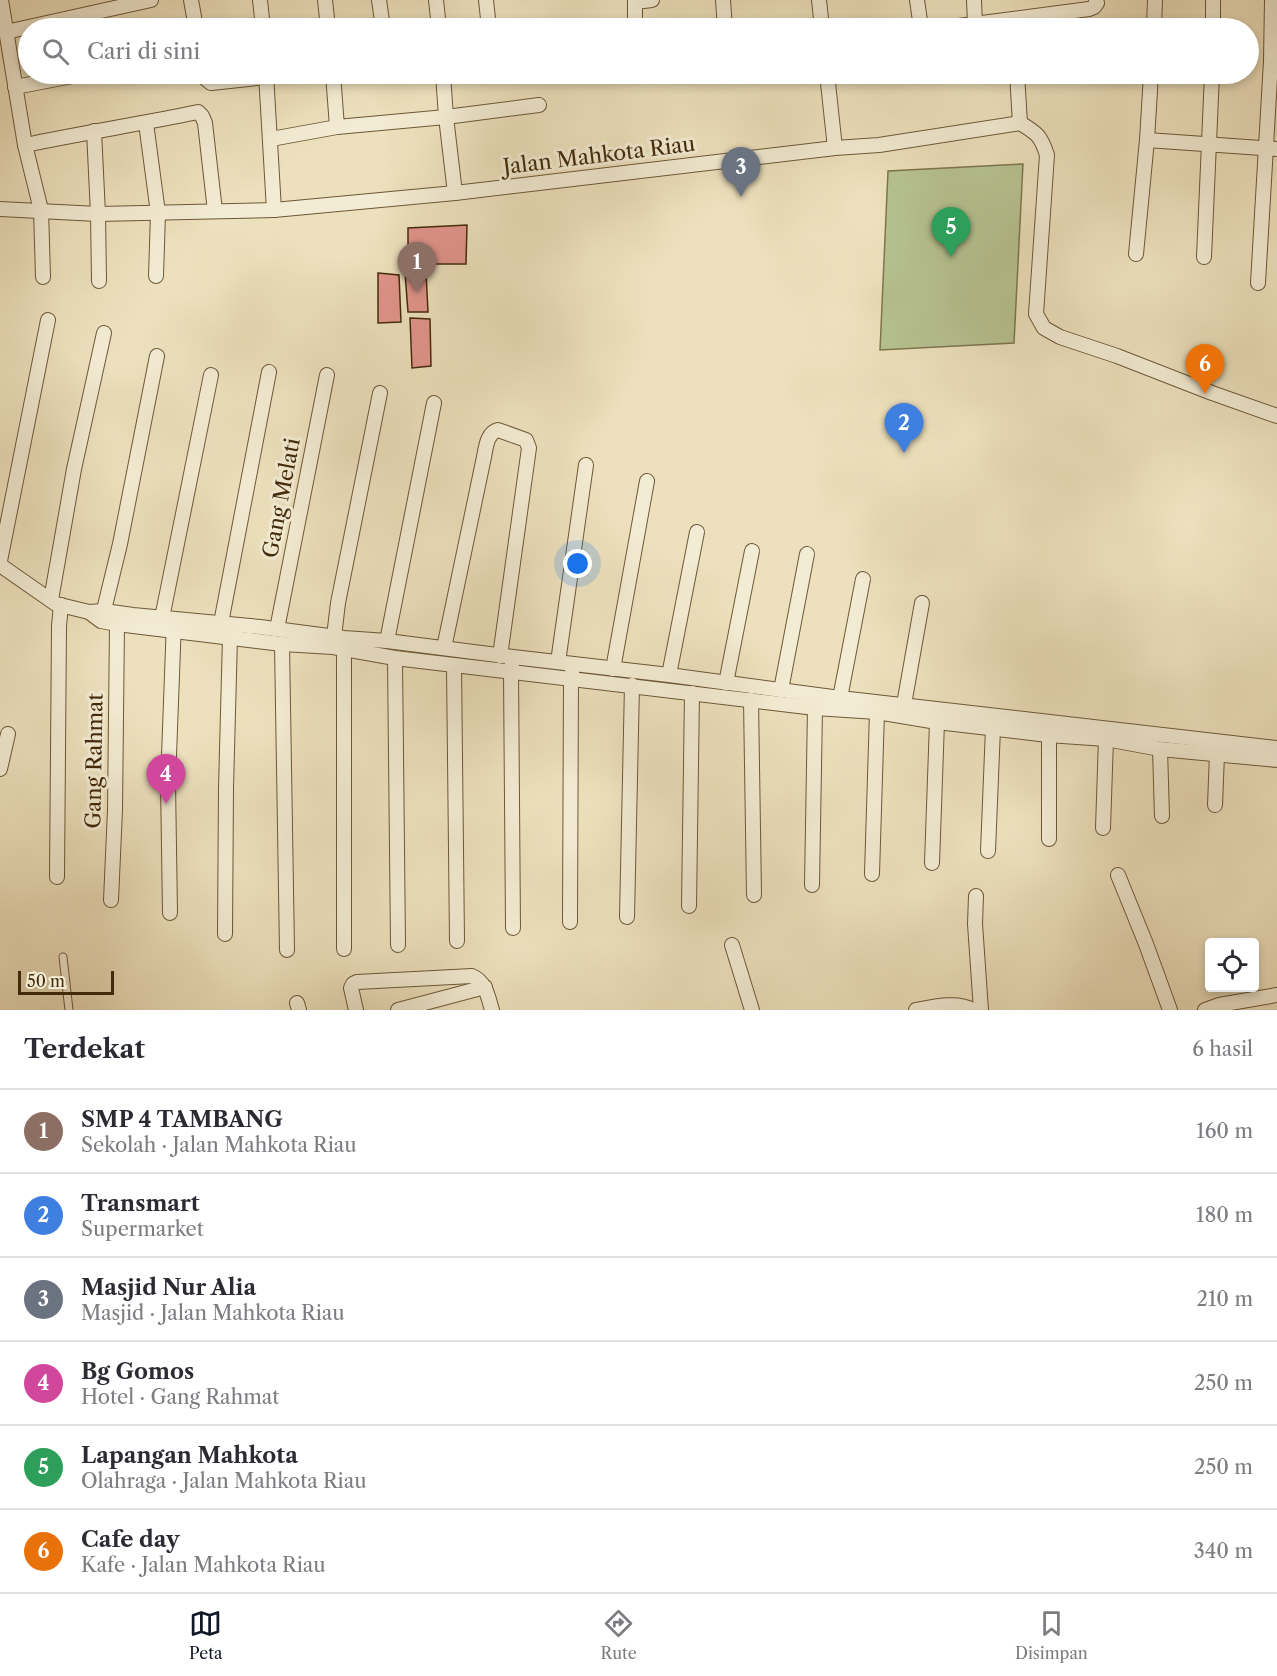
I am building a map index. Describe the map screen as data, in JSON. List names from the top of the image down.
{
  "streets": {
    "street": ["Jalan Mahkota Riau", "Gang Melati", "Gang Rahmat"]
  },
  "scale_bar": "50 m",
  "page": {
    "search": "Cari di sini",
    "pins": [
      "3",
      "5",
      "1",
      "6",
      "2",
      "4"
    ],
    "scale": "50 m",
    "heading": ["Terdekat", "6 hasil"],
    "list": [
      {
        "mark": "1",
        "name": "SMP 4 TAMBANG",
        "note": "Sekolah · Jalan Mahkota Riau",
        "value": "160 m"
      },
      {
        "mark": "2",
        "name": "Transmart",
        "note": "Supermarket",
        "value": "180 m"
      },
      {
        "mark": "3",
        "name": "Masjid Nur Alia",
        "note": "Masjid · Jalan Mahkota Riau",
        "value": "210 m"
      },
      {
        "mark": "4",
        "name": "Bg Gomos",
        "note": "Hotel · Gang Rahmat",
        "value": "250 m"
      },
      {
        "mark": "5",
        "name": "Lapangan Mahkota",
        "note": "Olahraga · Jalan Mahkota Riau",
        "value": "250 m"
      },
      {
        "mark": "6",
        "name": "Cafe day",
        "note": "Kafe · Jalan Mahkota Riau",
        "value": "340 m"
      }
    ],
    "nav": ["Peta", "Rute", "Disimpan"]
  }
}
